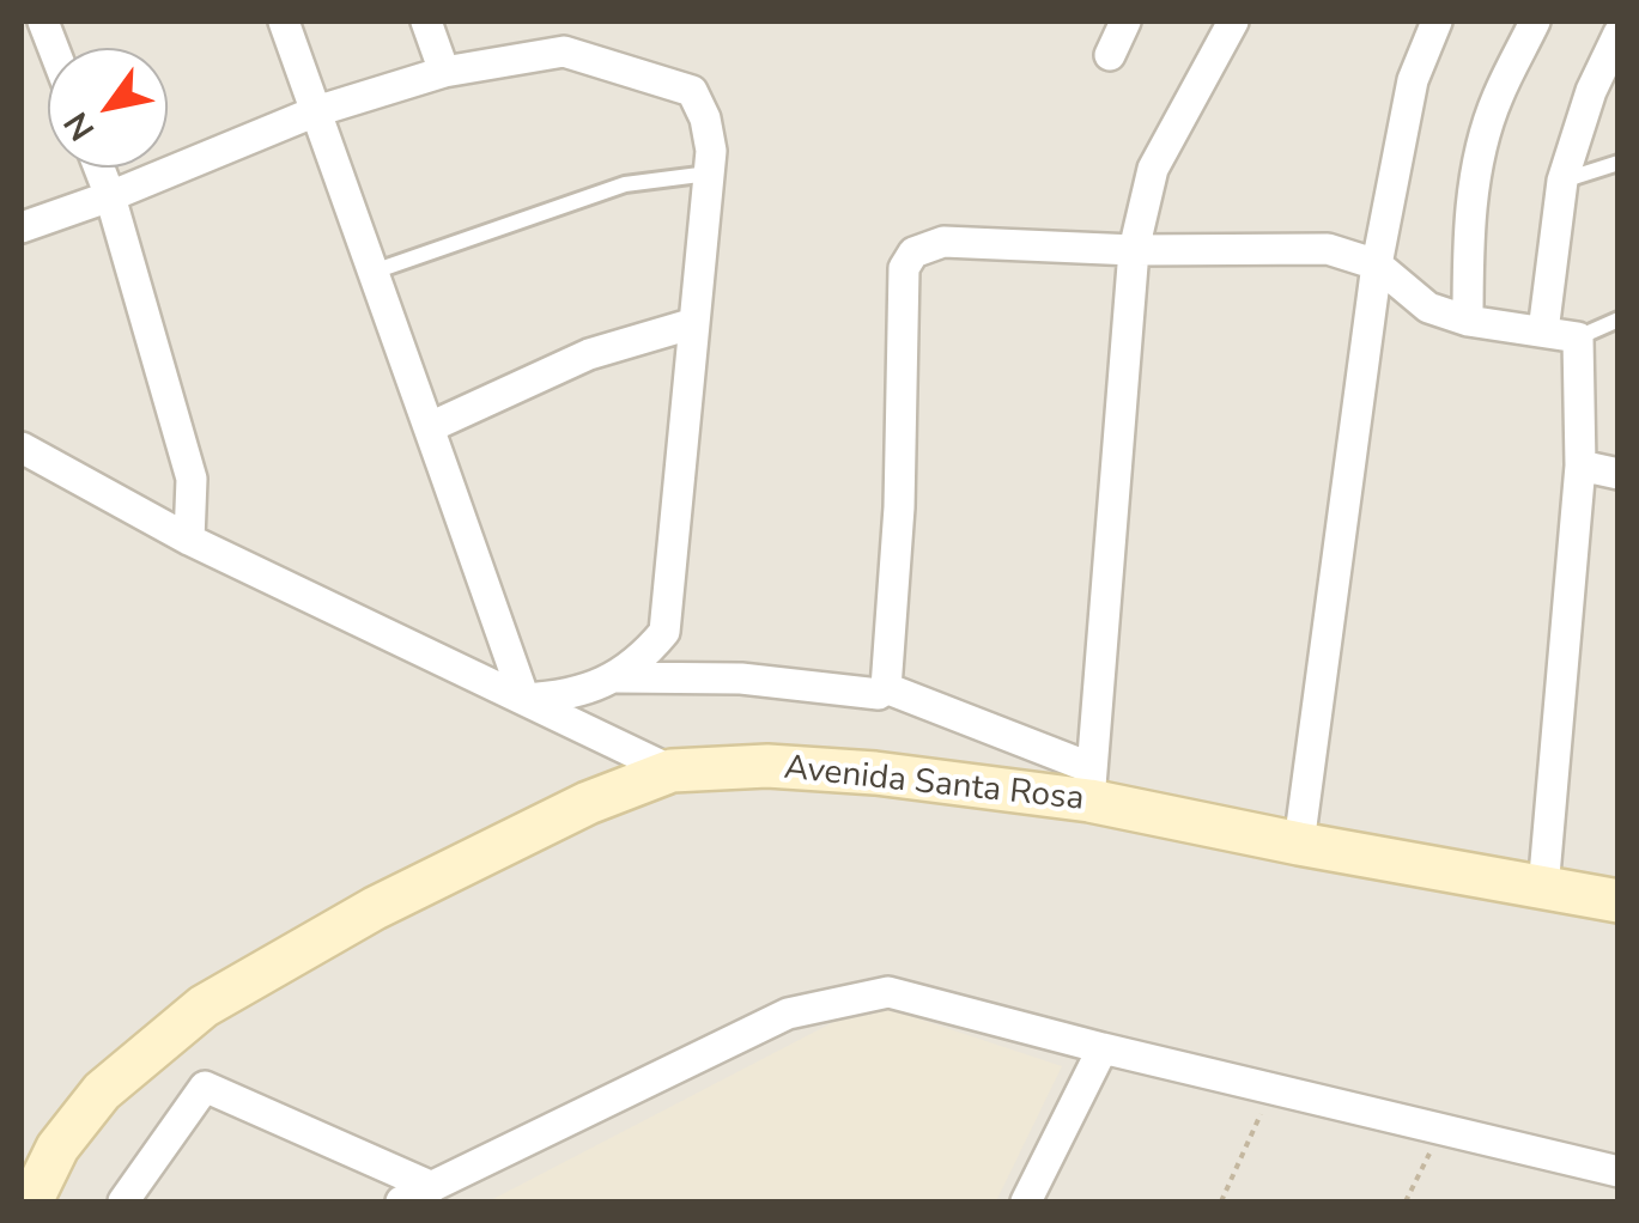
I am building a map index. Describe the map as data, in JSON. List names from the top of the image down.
{
  "streets": {
    "main road": ["Avenida Santa Rosa"]
  },
  "north": "bottom left"
}
